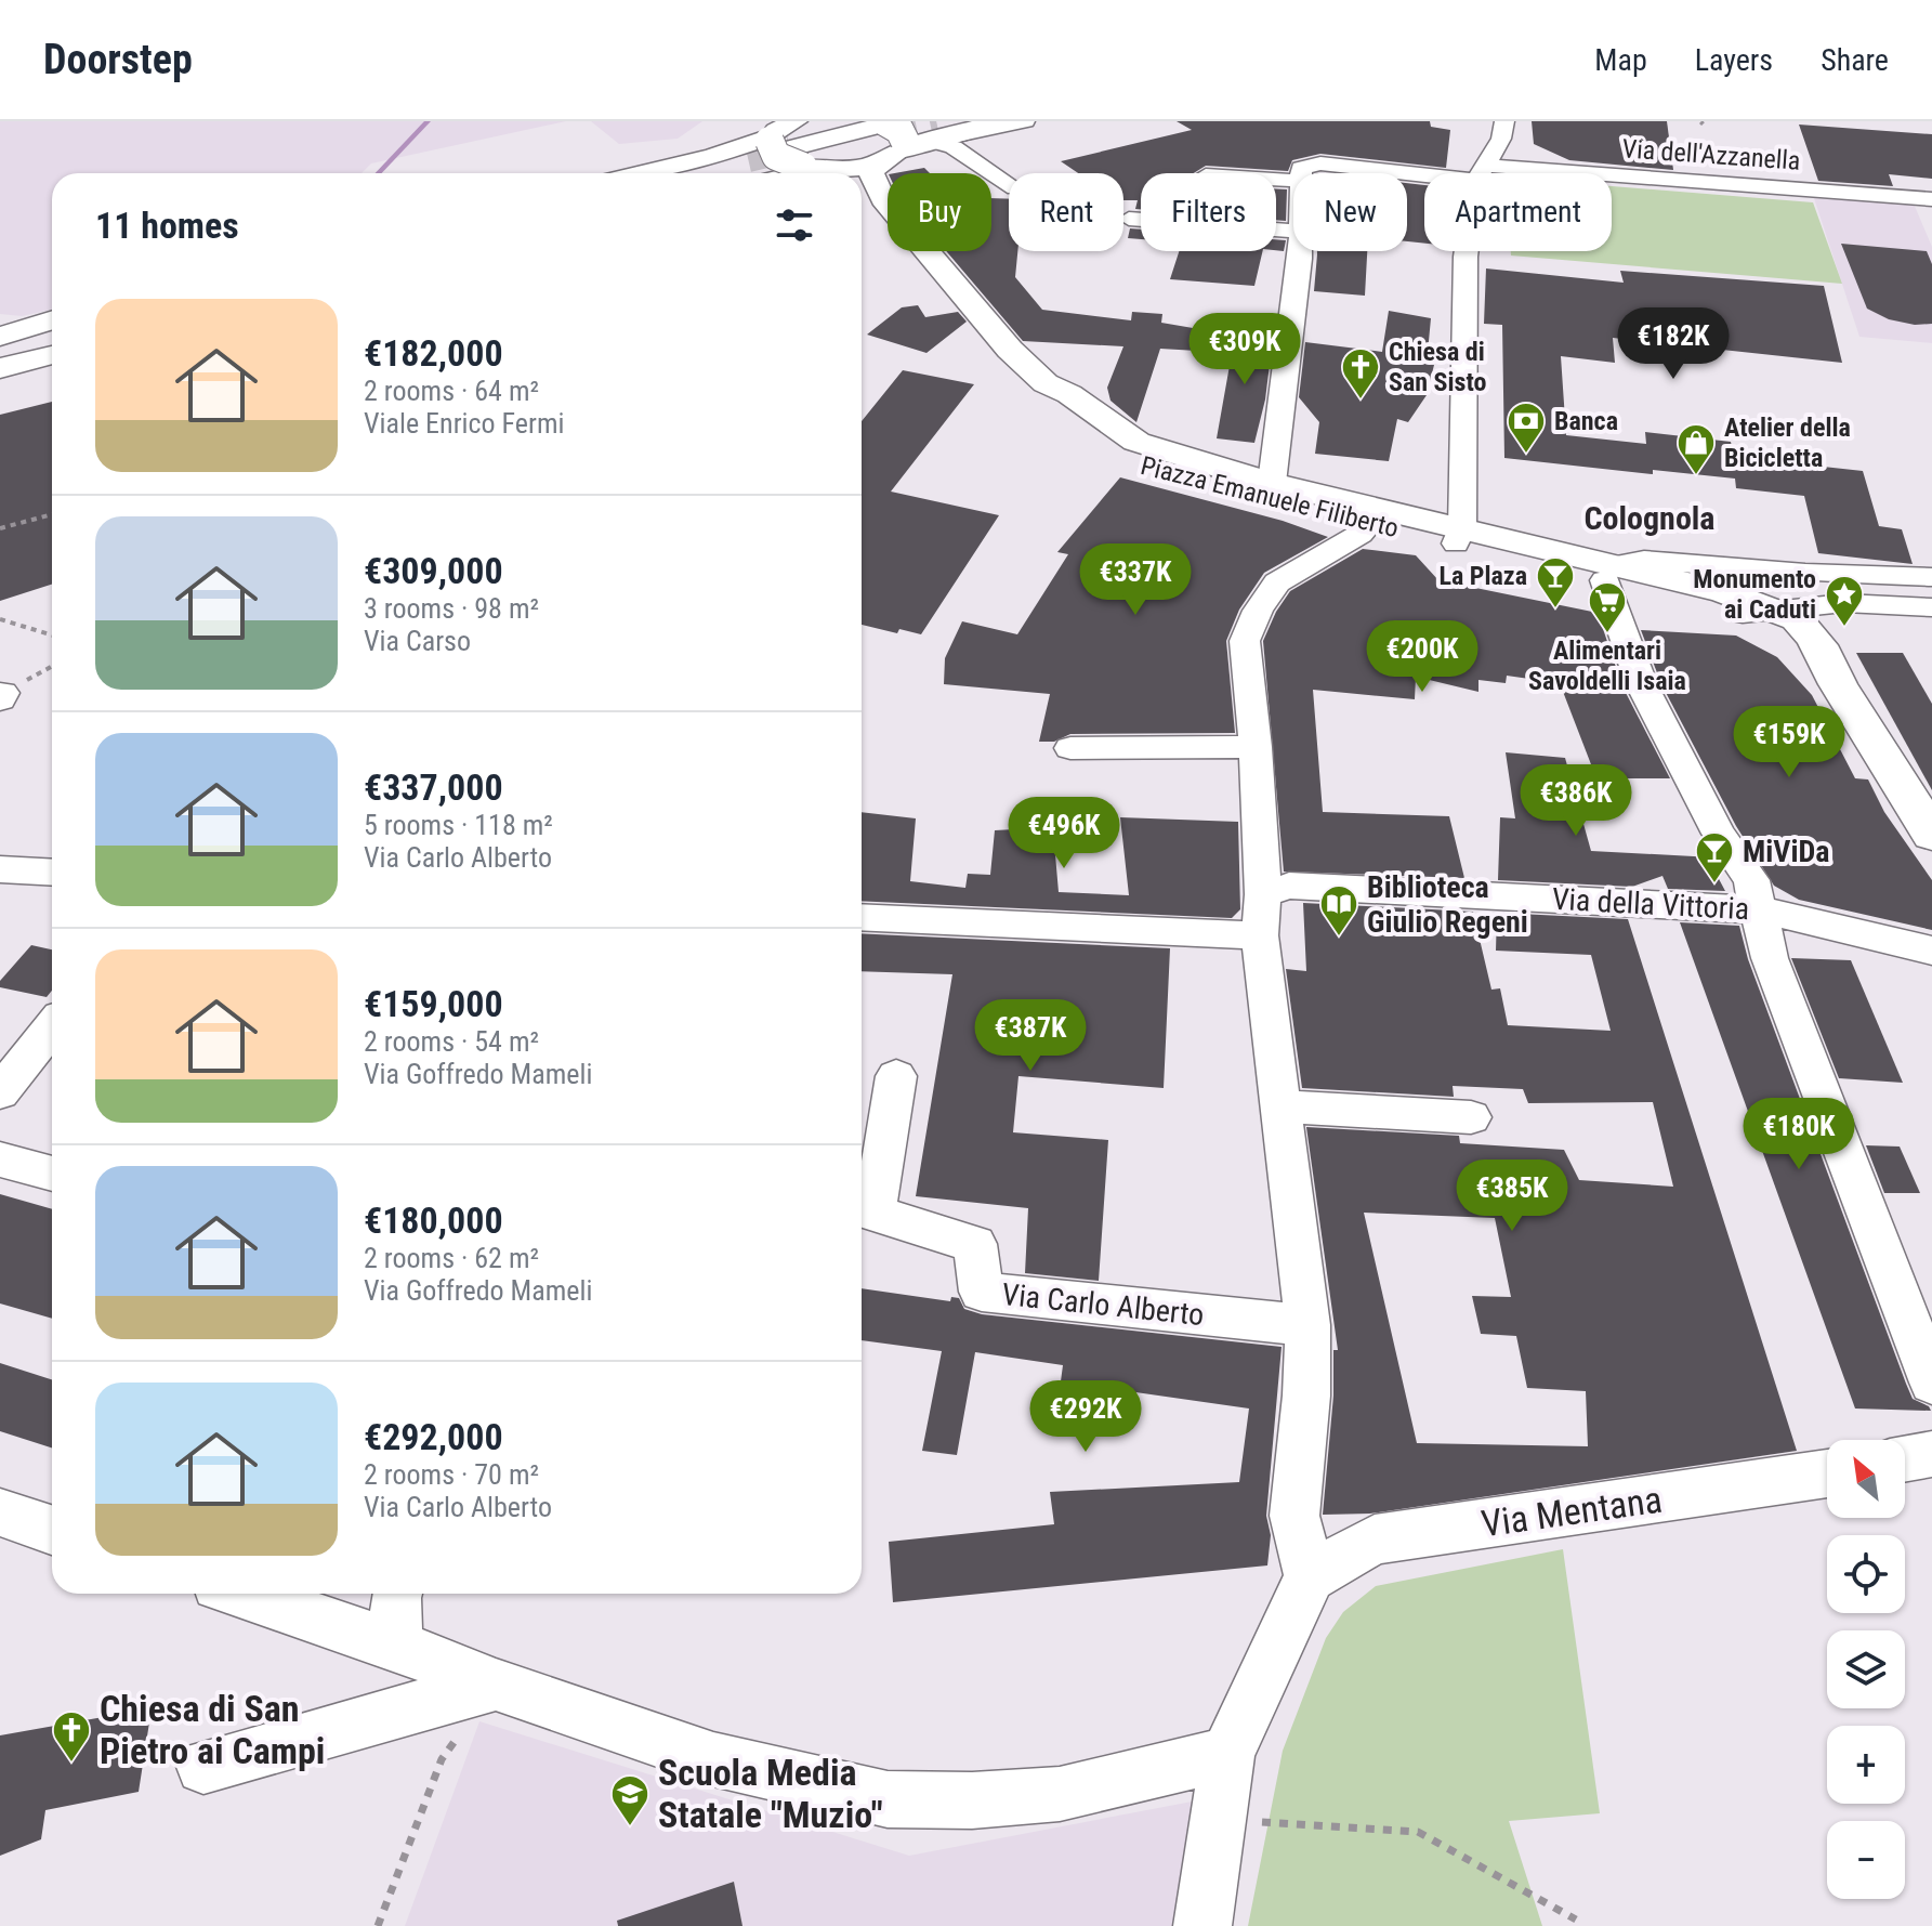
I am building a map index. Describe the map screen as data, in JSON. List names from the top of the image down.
{
  "streets": {
    "main road": ["Piazza Emanuele Filiberto"],
    "street": [
      "Via dell'Azzanella",
      "Via della Vittoria",
      "Via Carlo Alberto",
      "Via Mentana"
    ]
  },
  "districts": ["Colognola"],
  "places": {
    "church": ["Chiesa di San Sisto", "Chiesa di San Pietro ai Campi"],
    "bank": ["Banca"],
    "shop": ["Atelier della Bicicletta"],
    "bar": ["La Plaza", "MiViDa"],
    "place": ["Monumento ai Caduti"],
    "supermarket": ["Alimentari Savoldelli Isaia"],
    "library": ["Biblioteca Giulio Regeni"],
    "school or university": ["Scuola Media Statale \"Muzio\""]
  },
  "north": "top left",
  "page": {
    "header": "Doorstep",
    "nav": ["Map", "Layers", "Share"],
    "chip": [
      "Buy",
      "Rent",
      "Filters",
      "New",
      "Apartment"
    ],
    "heading": "11 homes",
    "list": [
      {
        "name": "€182,000",
        "note": "2 rooms · 64 m² · Viale Enrico Fermi"
      },
      {
        "name": "€309,000",
        "note": "3 rooms · 98 m² · Via Carso"
      },
      {
        "name": "€337,000",
        "note": "5 rooms · 118 m² · Via Carlo Alberto"
      },
      {
        "name": "€159,000",
        "note": "2 rooms · 54 m² · Via Goffredo Mameli"
      },
      {
        "name": "€180,000",
        "note": "2 rooms · 62 m² · Via Goffredo Mameli"
      },
      {
        "name": "€292,000",
        "note": "2 rooms · 70 m² · Via Carlo Alberto"
      }
    ],
    "price": [
      "€182K",
      "€309K",
      "€337K",
      "€200K",
      "€159K",
      "€386K",
      "€496K",
      "€387K",
      "€180K",
      "€385K",
      "€292K"
    ],
    "map_buttons": ["+", "−"]
  }
}
